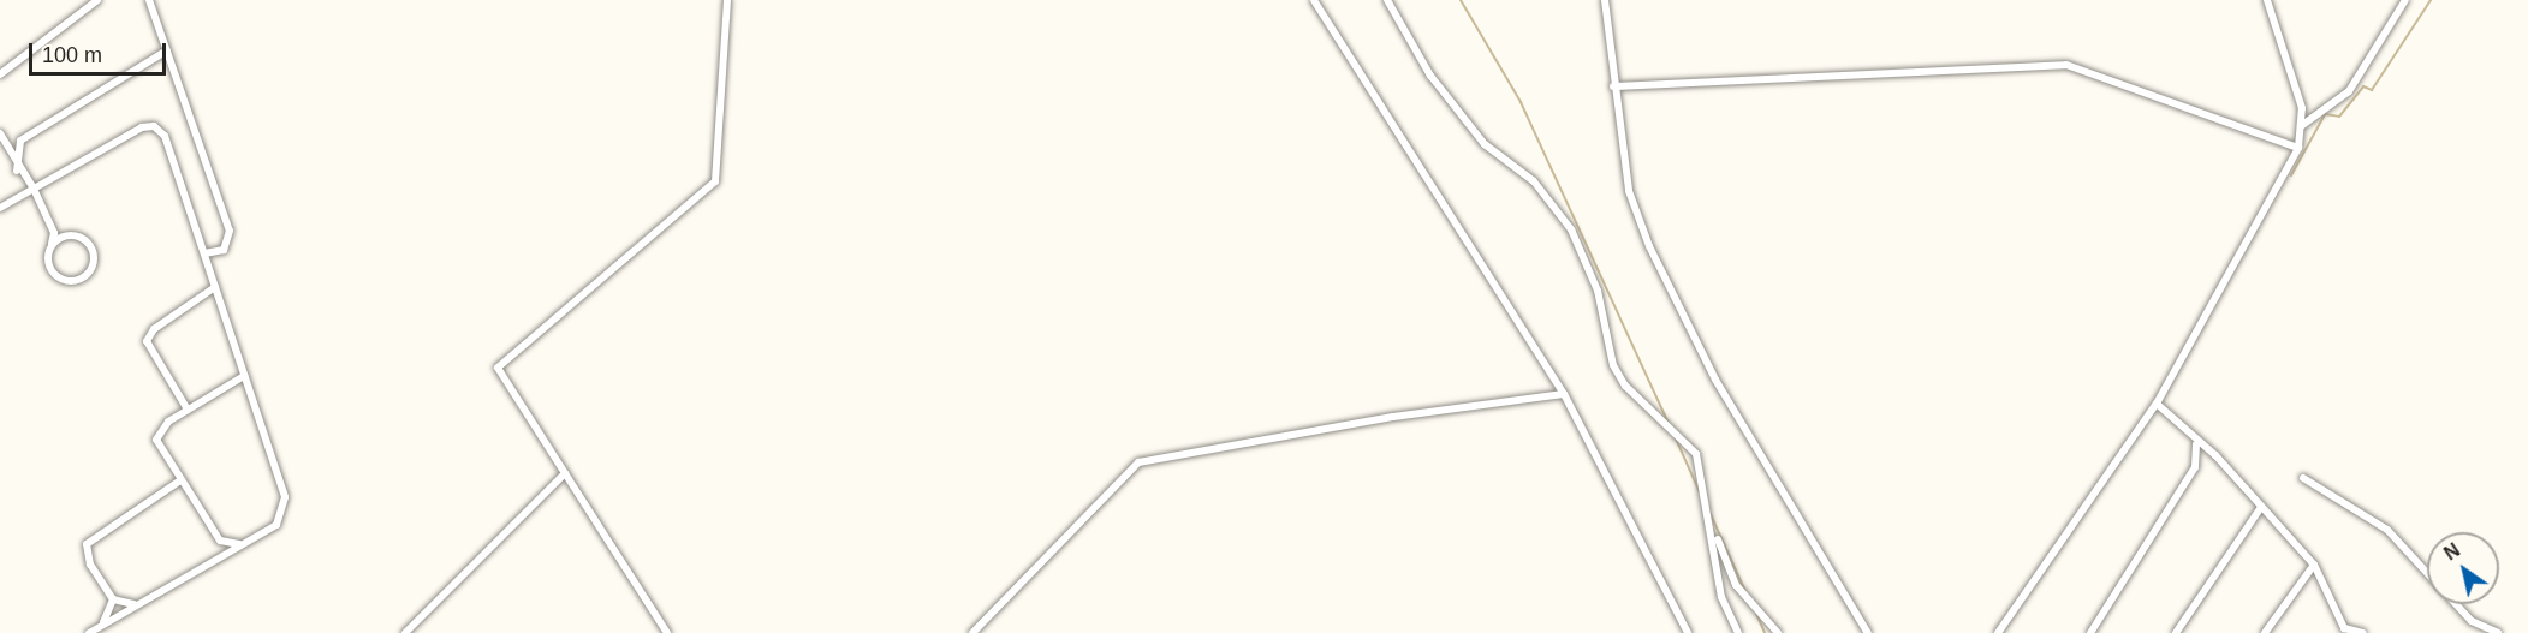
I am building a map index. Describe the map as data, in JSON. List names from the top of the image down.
{
  "scale_bar": "100 m",
  "north": "top left"
}
